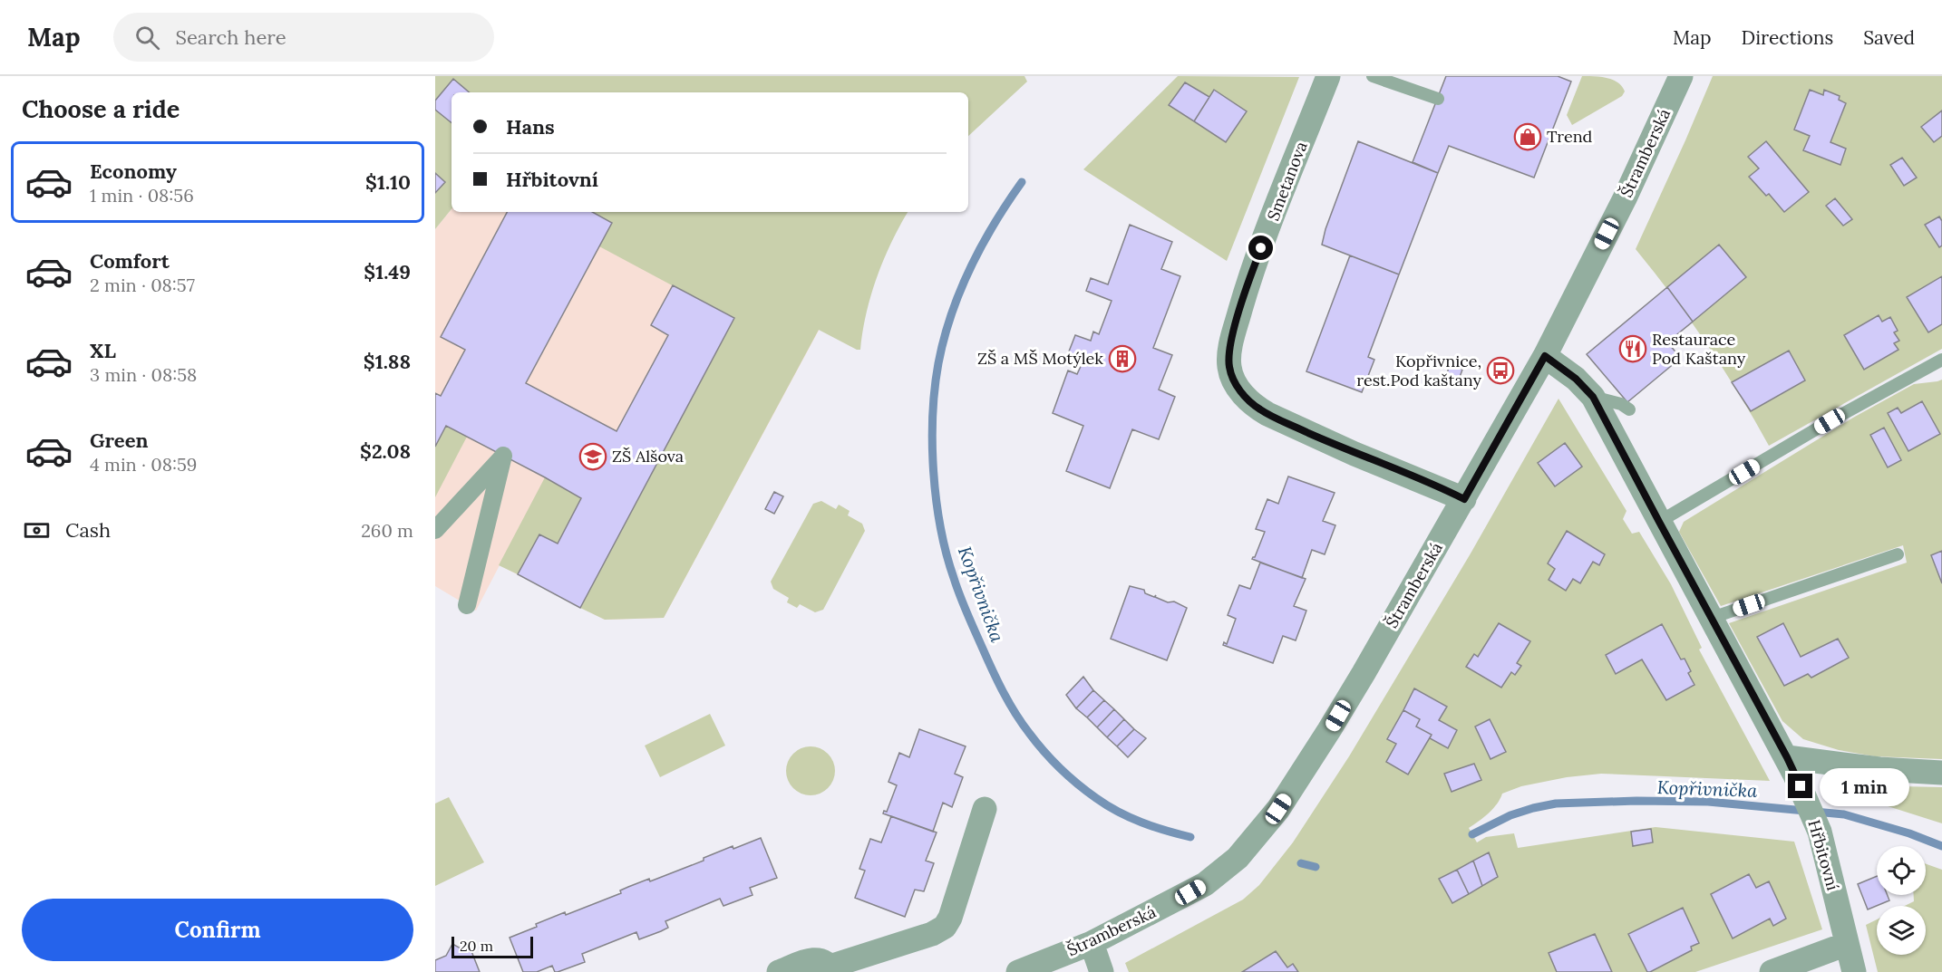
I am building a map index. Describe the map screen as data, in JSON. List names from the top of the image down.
{
  "streets": {
    "street": ["Štramberská", "Smetanova", "Hřbitovní"]
  },
  "crossings": [
    ["Štramberská", "Smetanova"],
    ["Štramberská", "Hřbitovní"]
  ],
  "water": ["Kopřivnička"],
  "places": {
    "shop": ["Trend"],
    "restaurant": ["Restaurace Pod Kaštany"],
    "building": ["ZŠ a MŠ Motýlek"],
    "bus stop": ["Kopřivnice, rest.Pod kaštany"],
    "school or university": ["ZŠ Alšova"]
  },
  "scale_bar": "20 m",
  "page": {
    "header": "Map",
    "search": "Search here",
    "nav": ["Map", "Directions", "Saved"],
    "heading": "Choose a ride",
    "banner": ["Hans", "Hřbitovní"],
    "list": [
      {
        "name": "Economy",
        "note": "1 min · 08:56",
        "value": "$1.10"
      },
      {
        "name": "Comfort",
        "note": "2 min · 08:57",
        "value": "$1.49"
      },
      {
        "name": "XL",
        "note": "3 min · 08:58",
        "value": "$1.88"
      },
      {
        "name": "Green",
        "note": "4 min · 08:59",
        "value": "$2.08"
      }
    ],
    "pay": ["Cash", "260 m"],
    "bubble": "1 min",
    "buttons": "Confirm",
    "scale": "20 m"
  }
}
